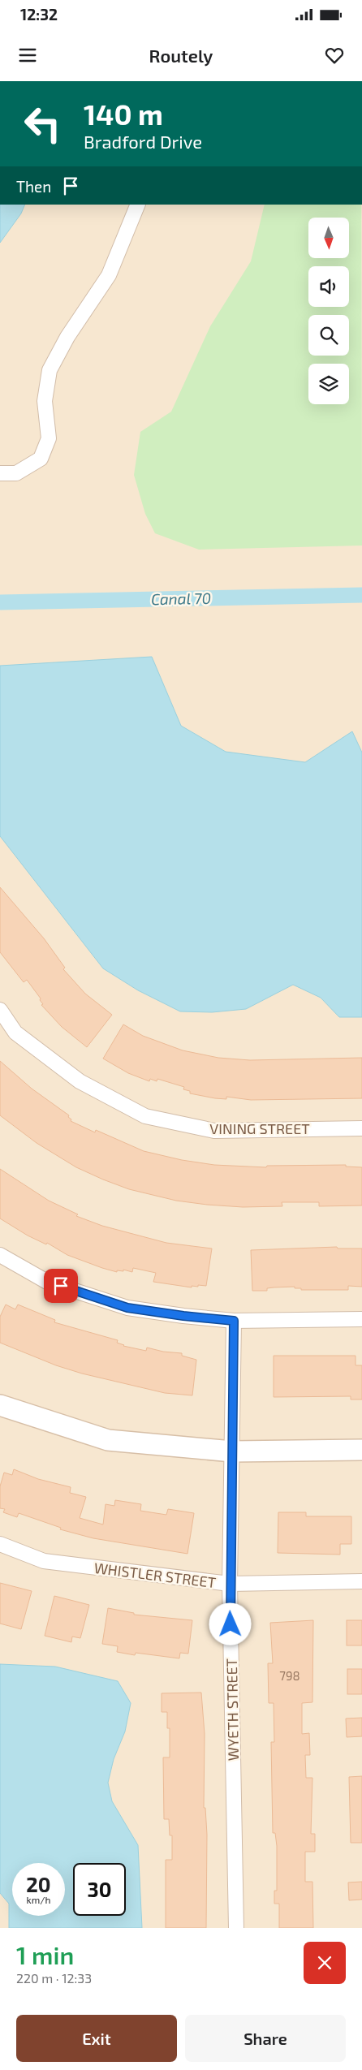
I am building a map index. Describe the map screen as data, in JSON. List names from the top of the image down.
{
  "streets": {
    "street": ["VINING STREET", "WHISTLER STREET", "WYETH STREET"]
  },
  "crossings": [
    ["WHISTLER STREET", "WYETH STREET"]
  ],
  "water": ["Canal 70"],
  "house_numbers": ["798"],
  "north": "bottom",
  "page": {
    "status": "12:32",
    "header": "Routely",
    "turn": ["140 m", "Bradford Drive"],
    "then": "Then",
    "speed": "20 km/h",
    "limit": "30",
    "heading": ["1 min", "220 m · 12:33"],
    "buttons": ["Exit", "Share"]
  }
}
